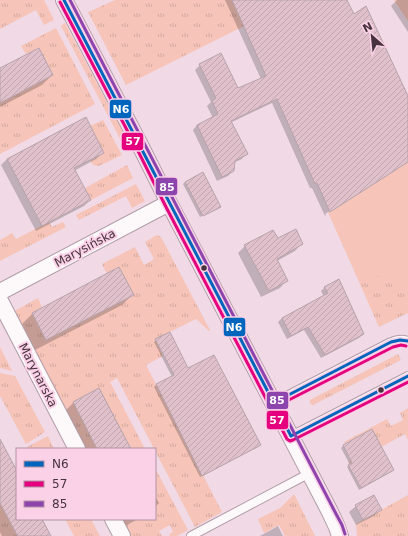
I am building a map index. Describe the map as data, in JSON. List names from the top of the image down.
{
  "streets": {
    "street": ["Marysińska", "Marynarska"]
  },
  "lines": ["transit line N6", "transit line 85", "transit line 57"],
  "legend": ["N6", "57", "85"],
  "north": "top left"
}
